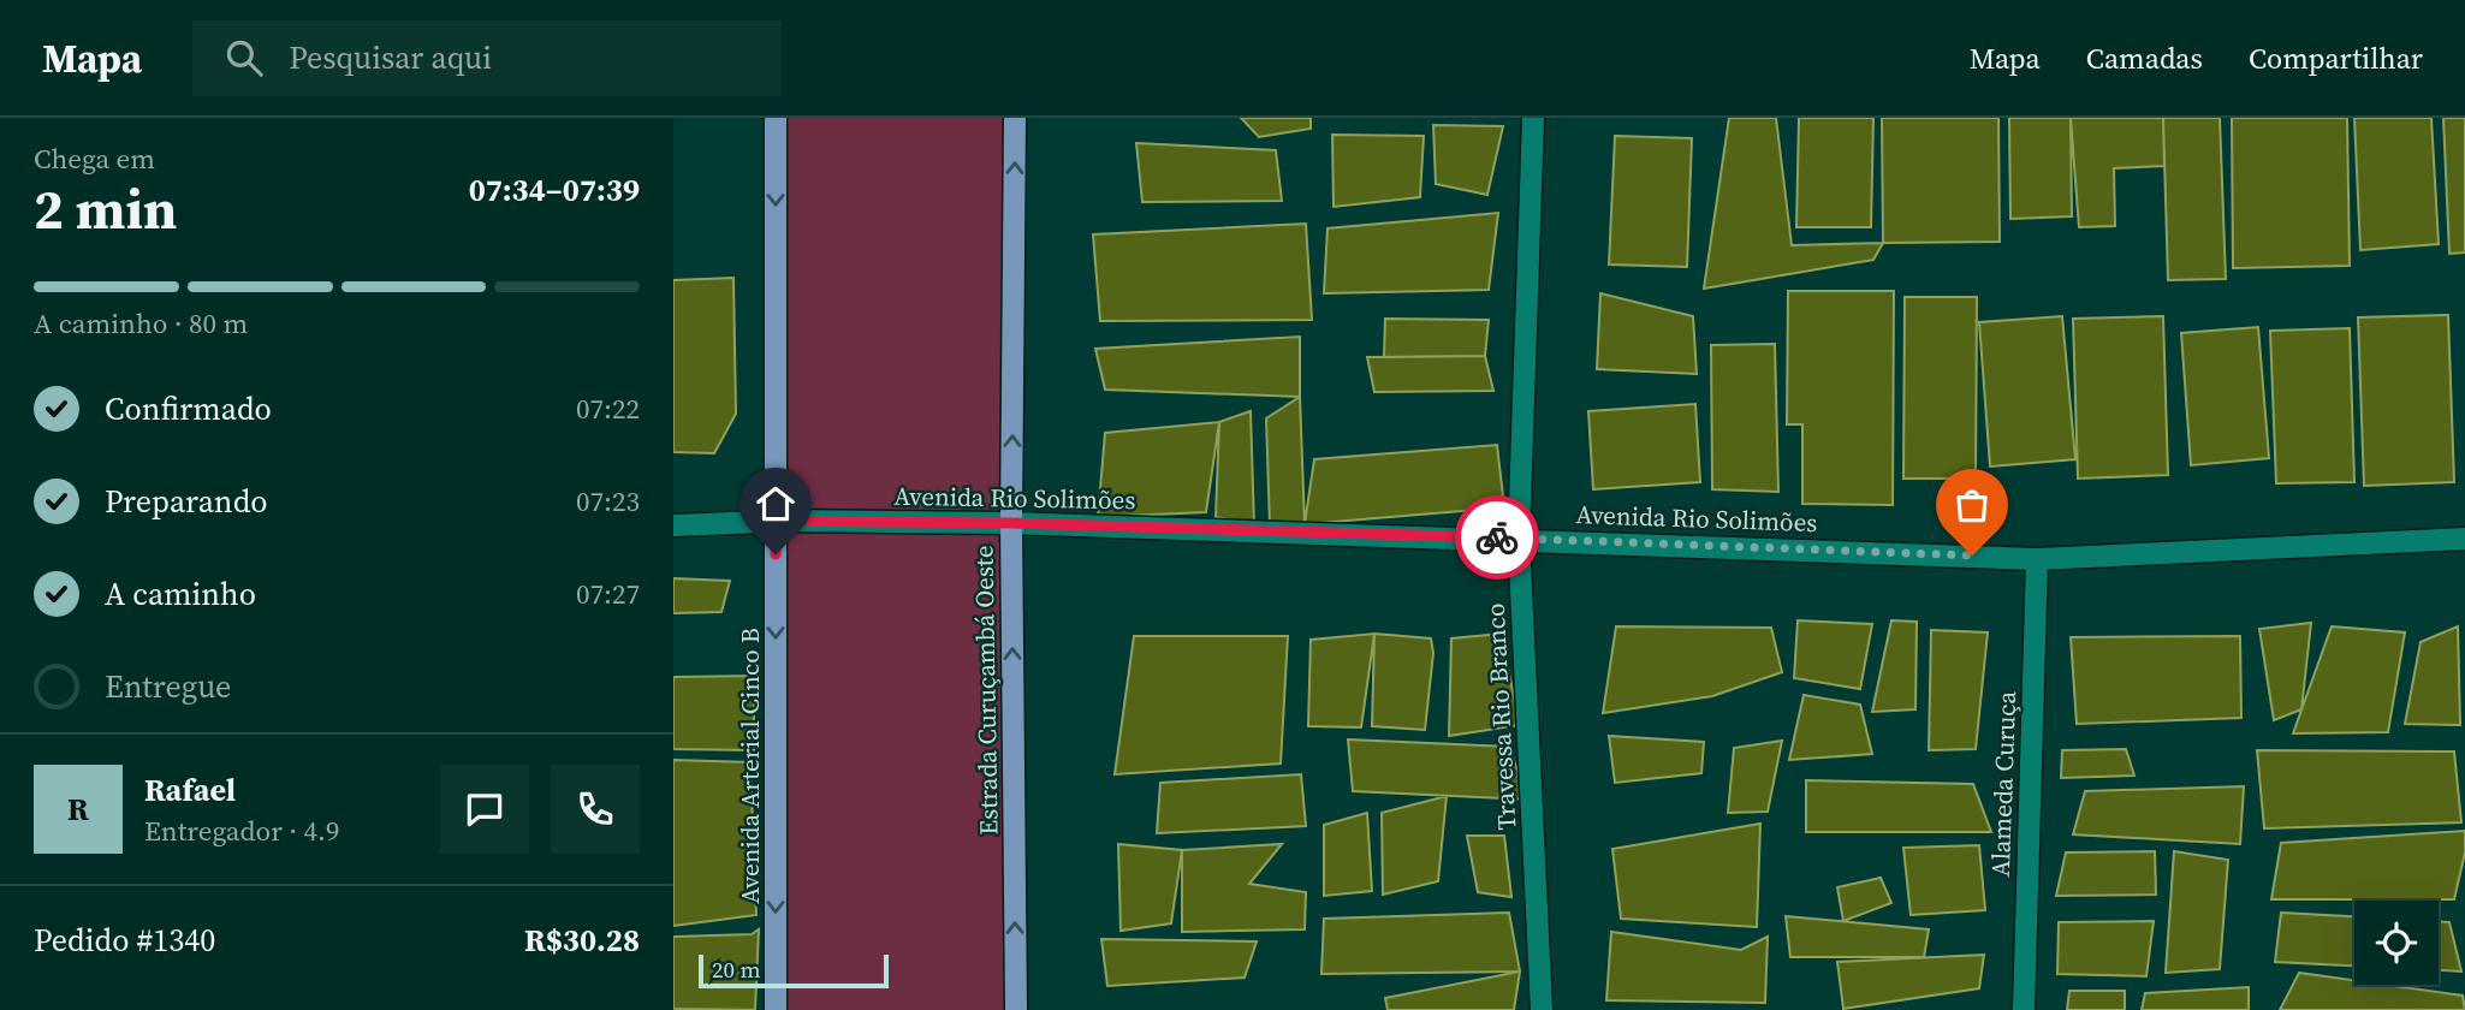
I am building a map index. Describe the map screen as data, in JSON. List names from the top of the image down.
{
  "streets": {
    "main road": ["Estrada Curuçambá Oeste", "Avenida Arterial Cinco B"],
    "street": ["Avenida Rio Solimões", "Travessa Rio Branco", "Alameda Curuça"]
  },
  "crossings": [
    ["Avenida Rio Solimões", "Estrada Curuçambá Oeste"],
    ["Avenida Rio Solimões", "Travessa Rio Branco"],
    ["Avenida Rio Solimões", "Avenida Arterial Cinco B"],
    ["Avenida Rio Solimões", "Alameda Curuça"]
  ],
  "one_way": ["Estrada Curuçambá Oeste", "Avenida Arterial Cinco B"],
  "scale_bar": "20 m",
  "page": {
    "header": "Mapa",
    "search": "Pesquisar aqui",
    "nav": ["Mapa", "Camadas", "Compartilhar"],
    "heading": ["2 min", "Chega em", "07:34–07:39"],
    "panel": [
      "Rafael",
      "Entregador · 4.9",
      "Pedido #1340",
      "R$30.28"
    ],
    "bar": "A caminho · 80 m",
    "list": [
      ["Confirmado", "07:22"],
      ["Preparando", "07:23"],
      ["A caminho", "07:27"],
      "Entregue"
    ],
    "round": "R",
    "scale": "20 m"
  }
}
